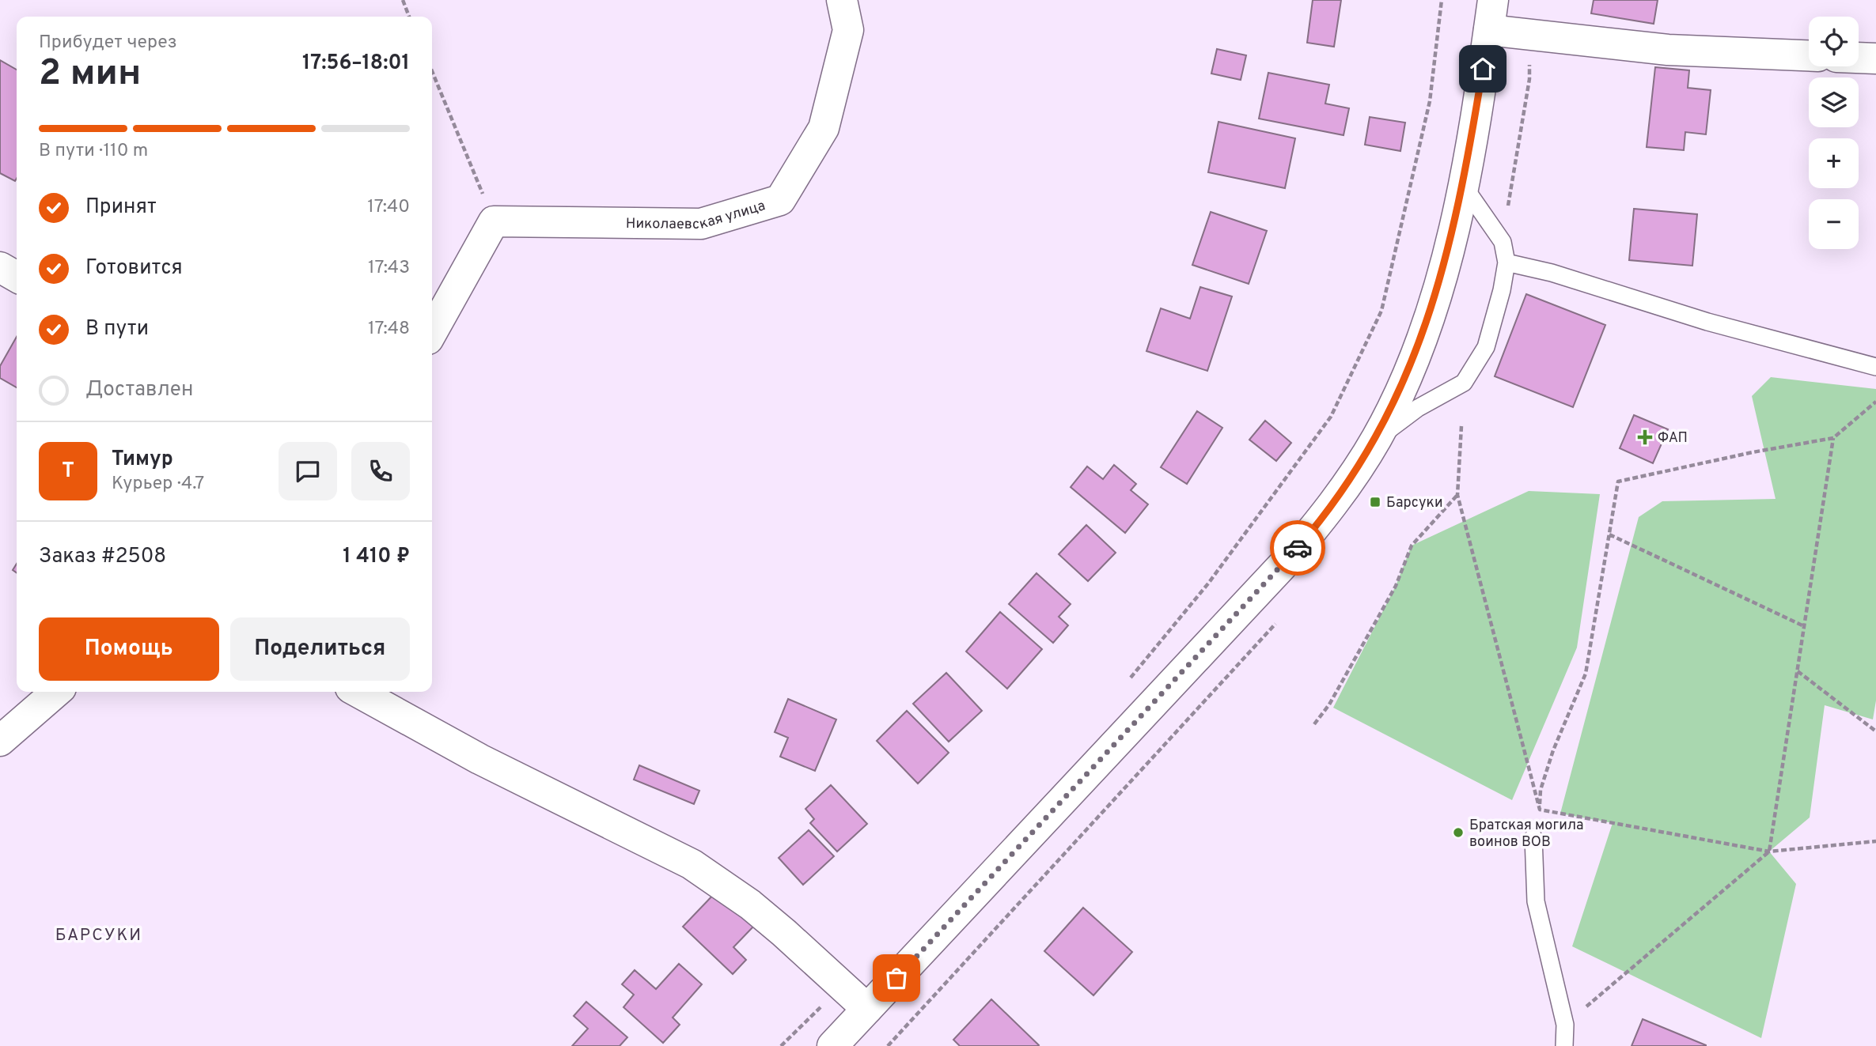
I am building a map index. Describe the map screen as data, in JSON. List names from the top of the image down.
{
  "streets": {
    "street": ["Николаевская улица"]
  },
  "districts": ["БАРСУКИ"],
  "places": {
    "health": ["ФАП"],
    "transit": ["Барсуки"],
    "other": ["Братская могила воинов ВОВ"]
  },
  "page": {
    "map_buttons": ["+", "−"],
    "heading": ["2 мин", "Прибудет через", "17:56–18:01"],
    "panel": [
      "Тимур",
      "Курьер · 4.7",
      "Заказ #2508",
      "1 410 ₽"
    ],
    "bar": "В пути · 110 m",
    "list": [
      ["Принят", "17:40"],
      ["Готовится", "17:43"],
      ["В пути", "17:48"],
      "Доставлен"
    ],
    "round": "Т",
    "buttons": ["Помощь", "Поделиться"]
  }
}
